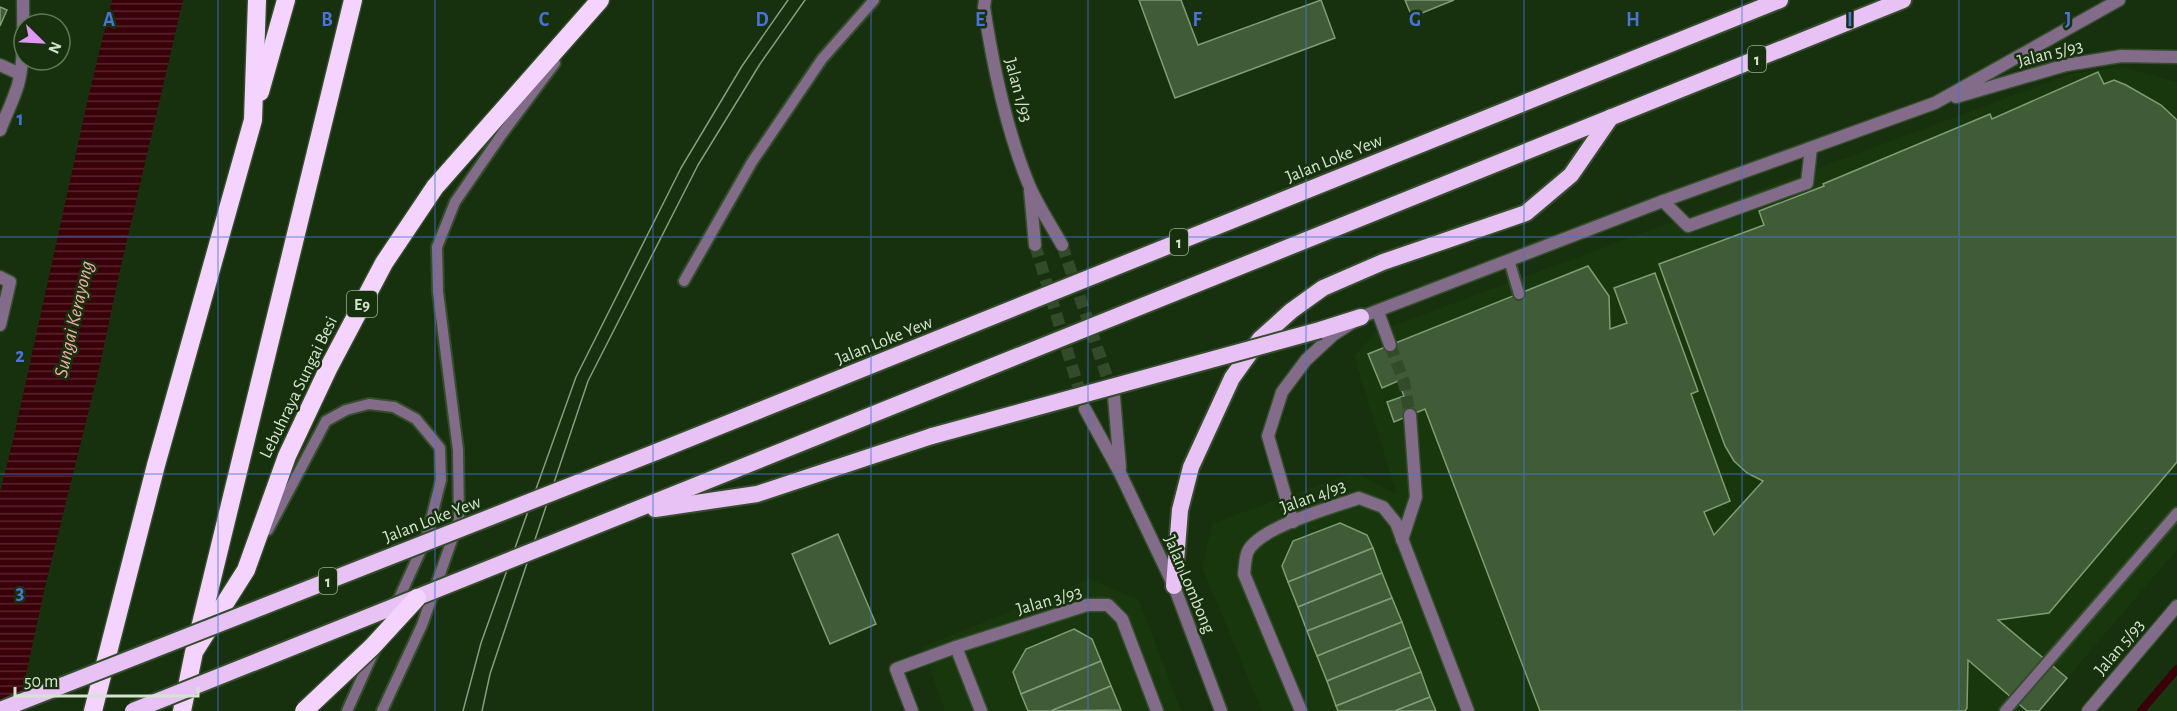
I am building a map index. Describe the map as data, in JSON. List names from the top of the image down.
{
  "streets": {
    "highway": [
      "1",
      "Jalan Loke Yew",
      "E9",
      "Lebuhraya Sungai Besi"
    ],
    "street": [
      "Jalan 5/93",
      "Jalan 1/93",
      "Jalan 4/93",
      "Jalan Lombong",
      "Jalan 3/93"
    ]
  },
  "water": ["Sungai Kerayong"],
  "scale_bar": "50 m",
  "north": "bottom right",
  "grid": {
    "columns": [
      "A",
      "B",
      "C",
      "D",
      "E",
      "F",
      "G",
      "H",
      "I",
      "J"
    ],
    "rows": ["1", "2", "3"]
  }
}
